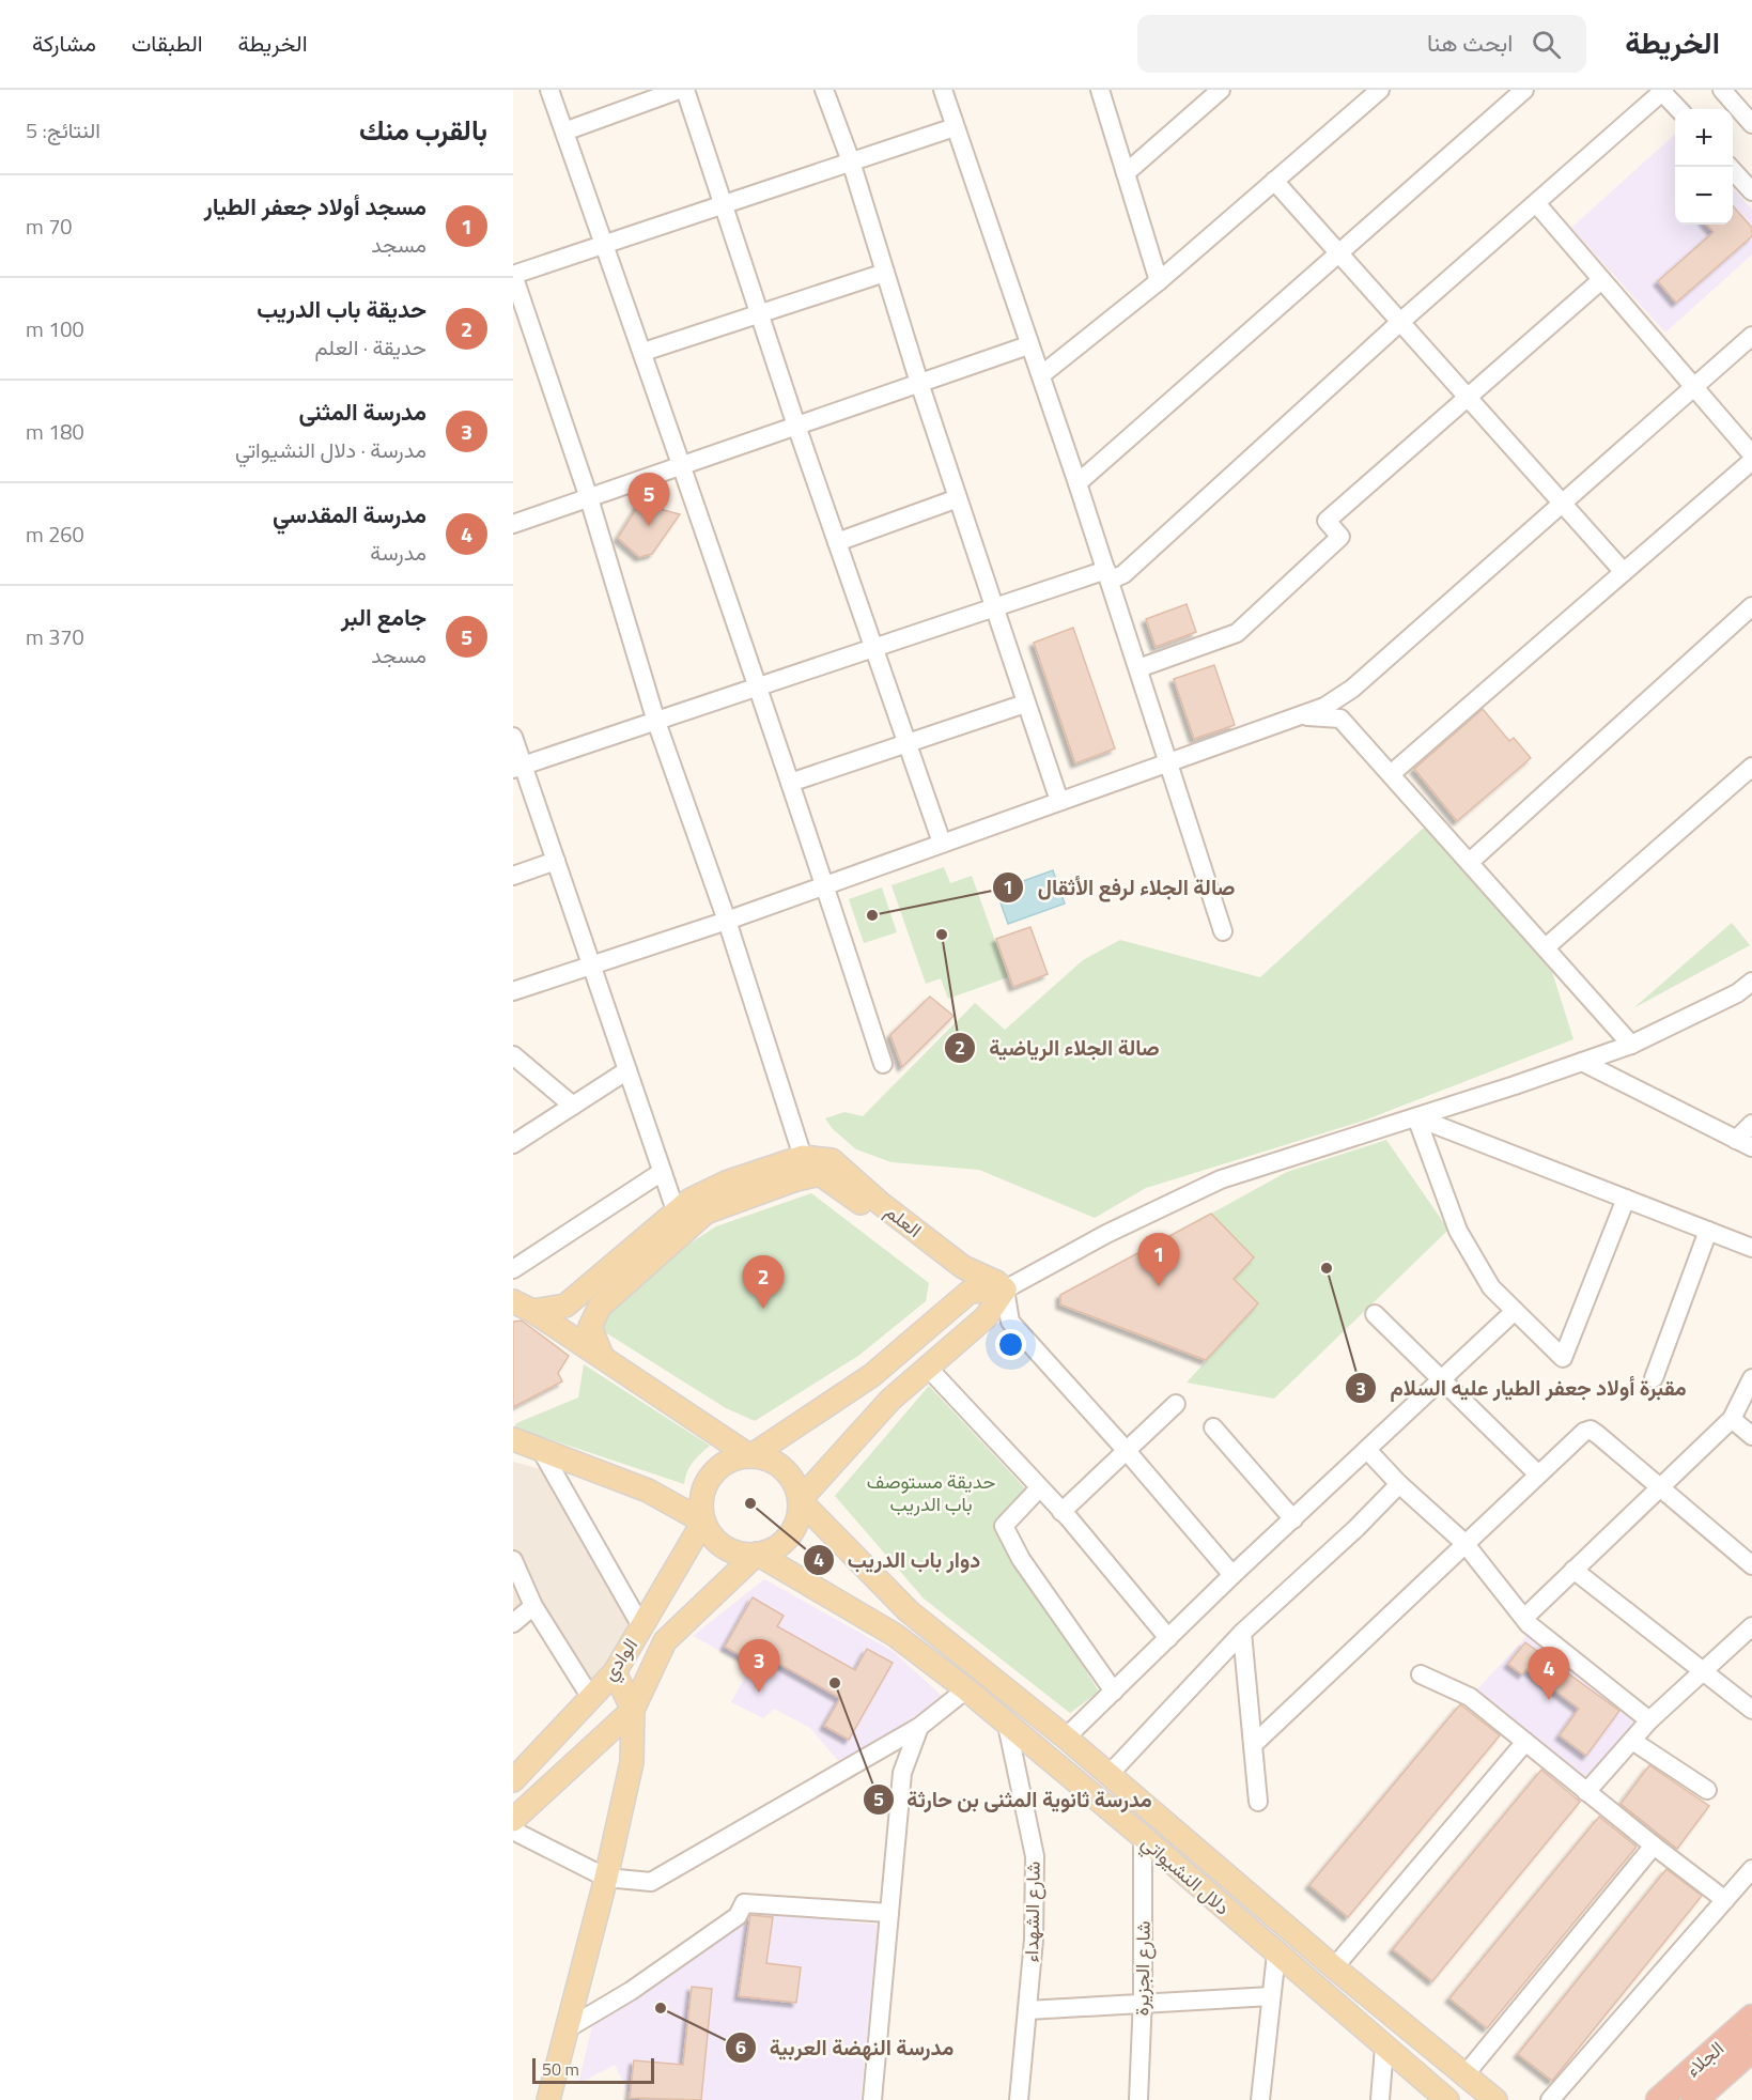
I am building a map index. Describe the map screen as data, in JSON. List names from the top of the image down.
{
  "streets": {
    "highway": ["الجلاء"],
    "main road": ["العلم", "الوادي", "دلال النشيواتي"],
    "street": ["شارع الشهداء", "شارع الجزيرة"]
  },
  "crossings": [
    ["الوادي", "دلال النشيواتي"],
    ["دلال النشيواتي", "شارع الشهداء"],
    ["دلال النشيواتي", "شارع الجزيرة"]
  ],
  "parks": ["حديقة مستوصف باب الدريب"],
  "places": [
    "صالة الجلاء لرفع الأثقال",
    "صالة الجلاء الرياضية",
    "مقبرة أولاد جعفر الطيار عليه السلام",
    "دوار باب الدريب",
    "مدرسة ثانوية المثنى بن حارثة",
    "مدرسة النهضة العربية"
  ],
  "scale_bar": "50 m",
  "page": {
    "header": "الخريطة",
    "search": "ابحث هنا",
    "nav": ["الخريطة", "الطبقات", "مشاركة"],
    "heading": ["بالقرب منك", "النتائج: 5"],
    "map_buttons": ["+", "−"],
    "list": [
      {
        "mark": "1",
        "name": "مسجد أولاد جعفر الطيار",
        "note": "مسجد",
        "value": "70 m"
      },
      {
        "mark": "2",
        "name": "حديقة باب الدريب",
        "note": "حديقة · العلم",
        "value": "100 m"
      },
      {
        "mark": "3",
        "name": "مدرسة المثنى",
        "note": "مدرسة · دلال النشيواتي",
        "value": "180 m"
      },
      {
        "mark": "4",
        "name": "مدرسة المقدسي",
        "note": "مدرسة",
        "value": "260 m"
      },
      {
        "mark": "5",
        "name": "جامع البر",
        "note": "مسجد",
        "value": "370 m"
      }
    ],
    "pins": [
      "5",
      "1",
      "2",
      "3",
      "4"
    ],
    "scale": "50 m"
  }
}
